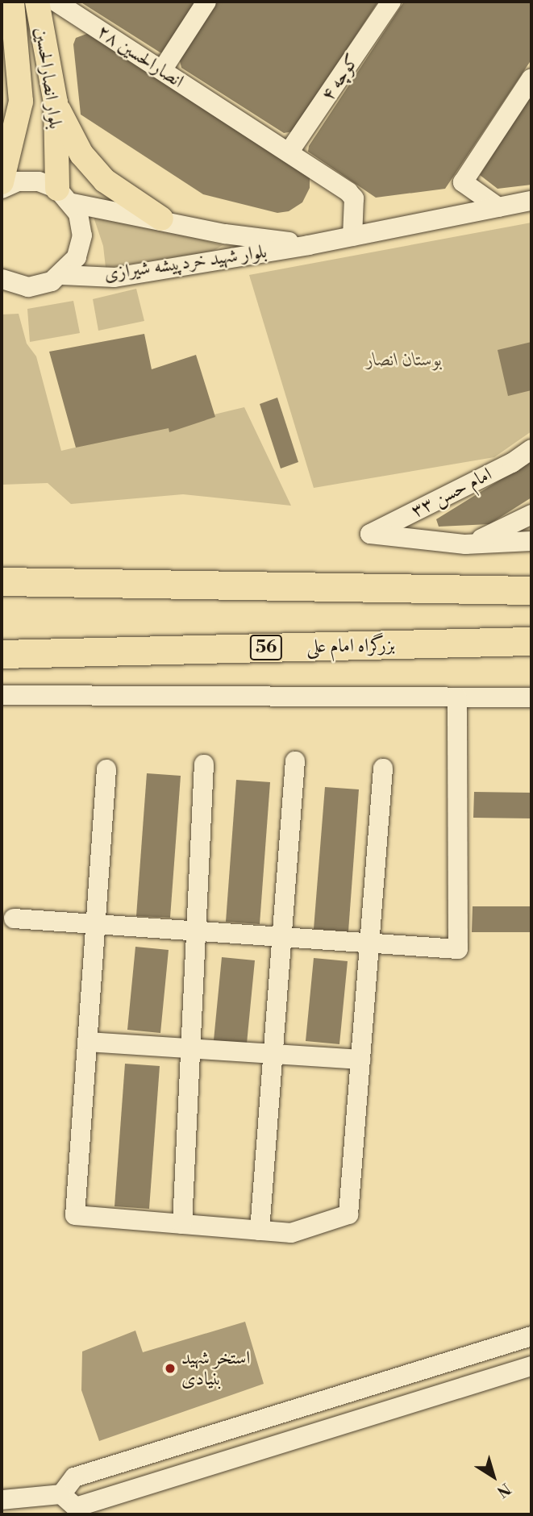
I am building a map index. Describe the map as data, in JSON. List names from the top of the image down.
{
  "streets": {
    "highway": ["بزرگراه امام علی", "56"],
    "main road": ["بلوار انصارالحسین"],
    "street": [
      "انصارالحسین ۲۸",
      "کوچه ۴",
      "بلوار شهید خردپیشه شیرازی",
      "امام حسن ۳۳"
    ]
  },
  "crossings": [
    ["انصارالحسین ۲۸", "کوچه ۴"],
    ["انصارالحسین ۲۸", "بلوار شهید خردپیشه شیرازی"],
    ["بلوار انصارالحسین", "بلوار شهید خردپیشه شیرازی"]
  ],
  "parks": ["بوستان انصار"],
  "places": ["استخر شهید بنیادی"],
  "north": "bottom right"
}
